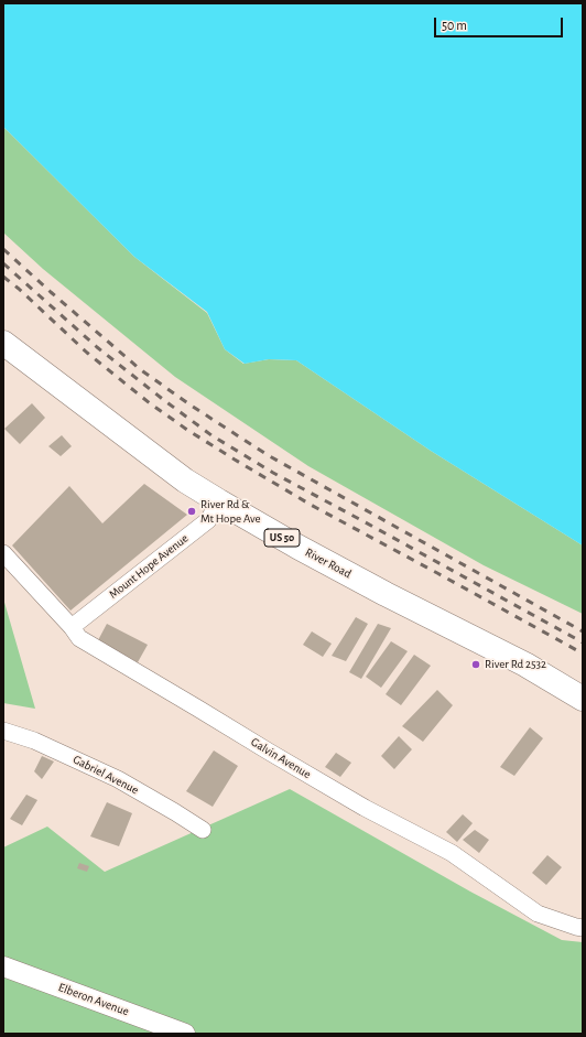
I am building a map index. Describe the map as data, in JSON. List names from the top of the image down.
{
  "streets": {
    "main road": ["US 50", "River Road"],
    "street": [
      "Mount Hope Avenue",
      "Galvin Avenue",
      "Gabriel Avenue",
      "Elberon Avenue"
    ]
  },
  "crossings": [
    ["River Road", "Mount Hope Avenue"],
    ["Mount Hope Avenue", "Galvin Avenue"]
  ],
  "places": ["River Rd & Mt Hope Ave", "River Rd 2532"],
  "scale_bar": "50 m"
}
